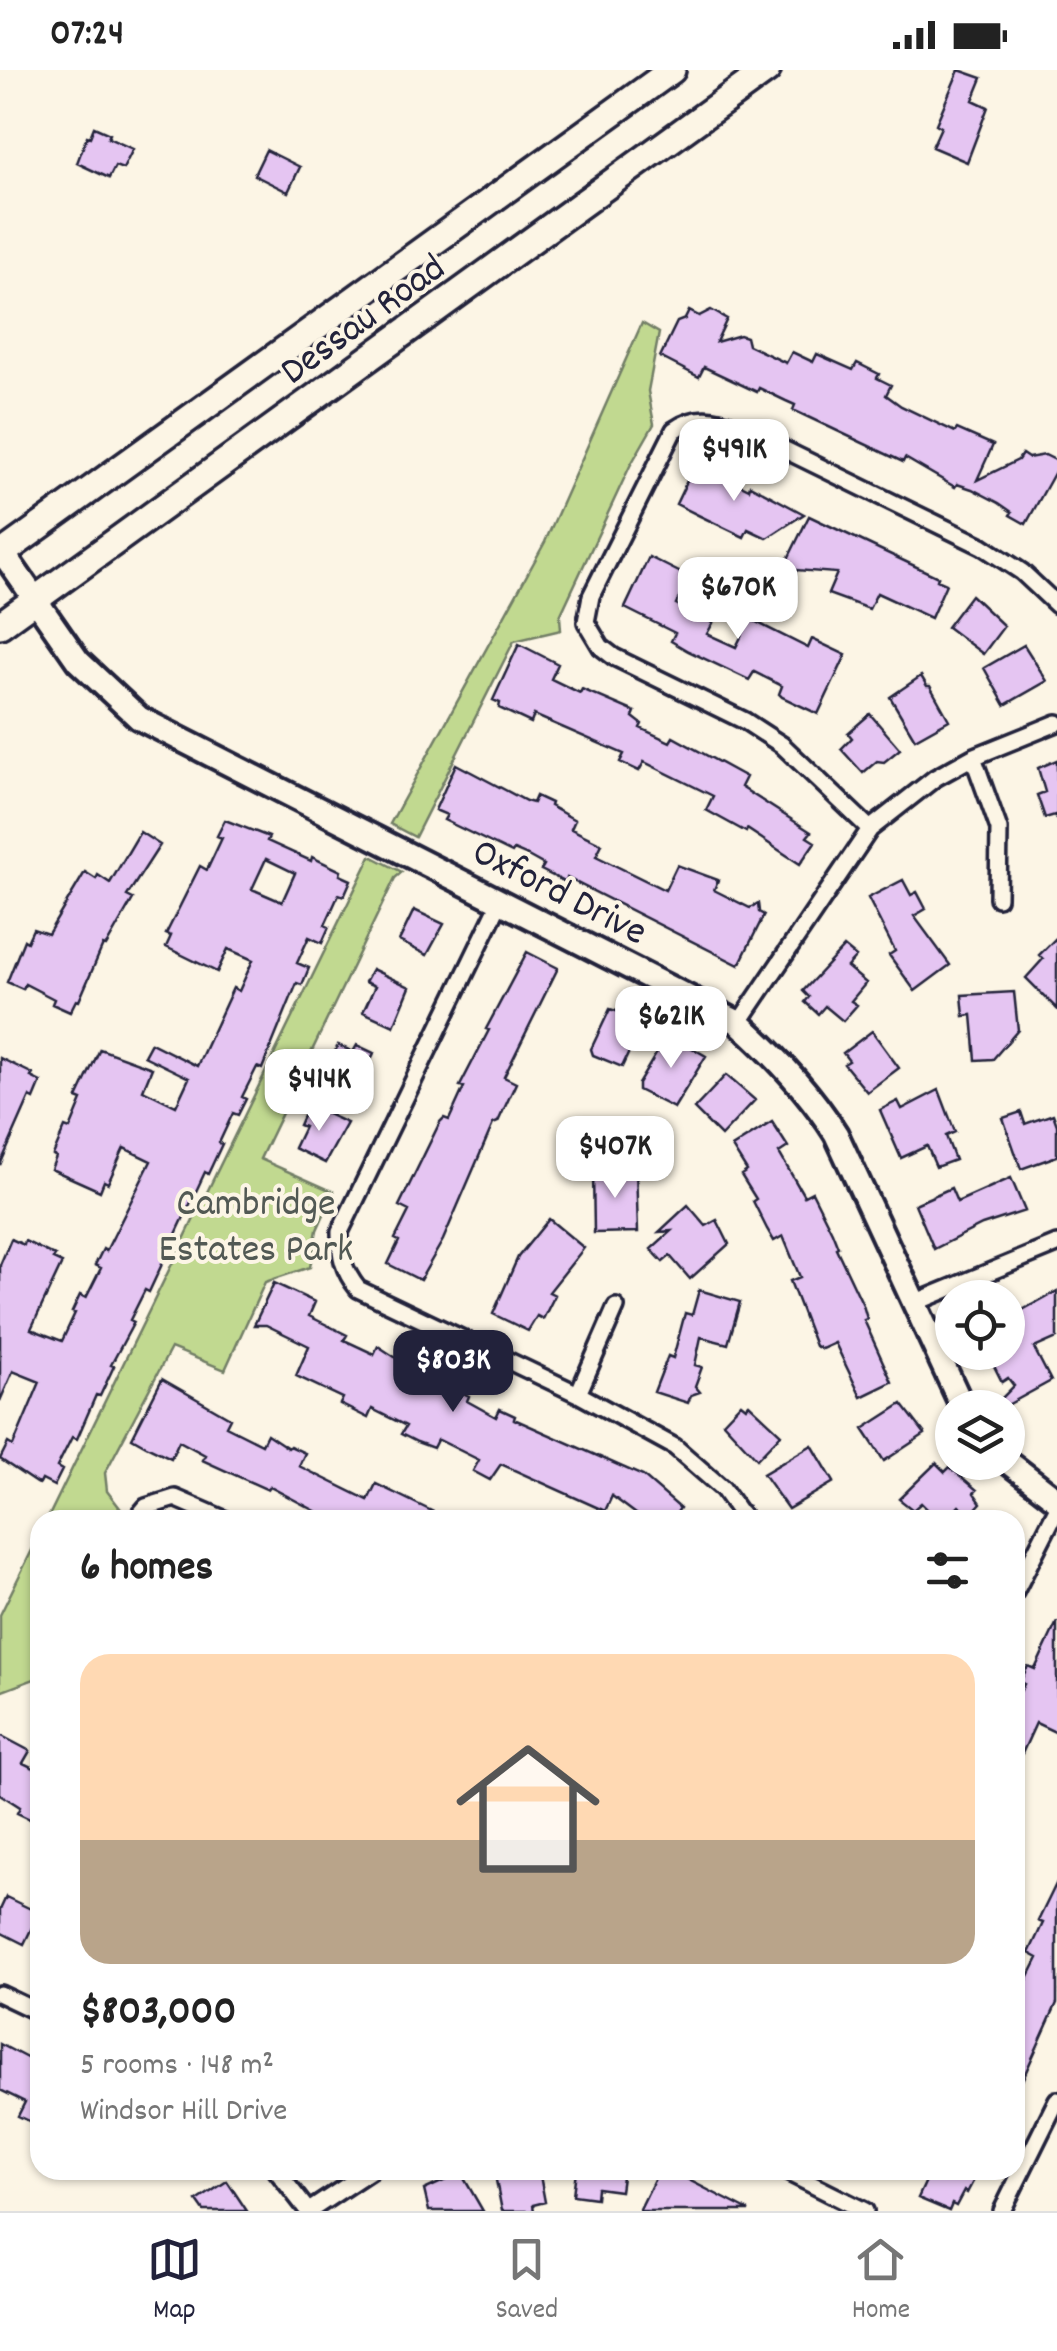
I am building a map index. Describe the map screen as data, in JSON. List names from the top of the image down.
{
  "streets": {
    "main road": ["Dessau Road"],
    "street": ["Oxford Drive"]
  },
  "crossings": [
    ["Dessau Road", "Oxford Drive"]
  ],
  "parks": ["Cambridge Estates Park"],
  "page": {
    "status": "07:24",
    "price": [
      "$491K",
      "$670K",
      "$621K",
      "$414K",
      "$407K",
      "$803K"
    ],
    "heading": "6 homes",
    "list": [
      {
        "name": "$803,000",
        "note": "5 rooms · 148 m² · Windsor Hill Drive"
      }
    ],
    "tabs": ["Map", "Saved", "Home"]
  }
}
